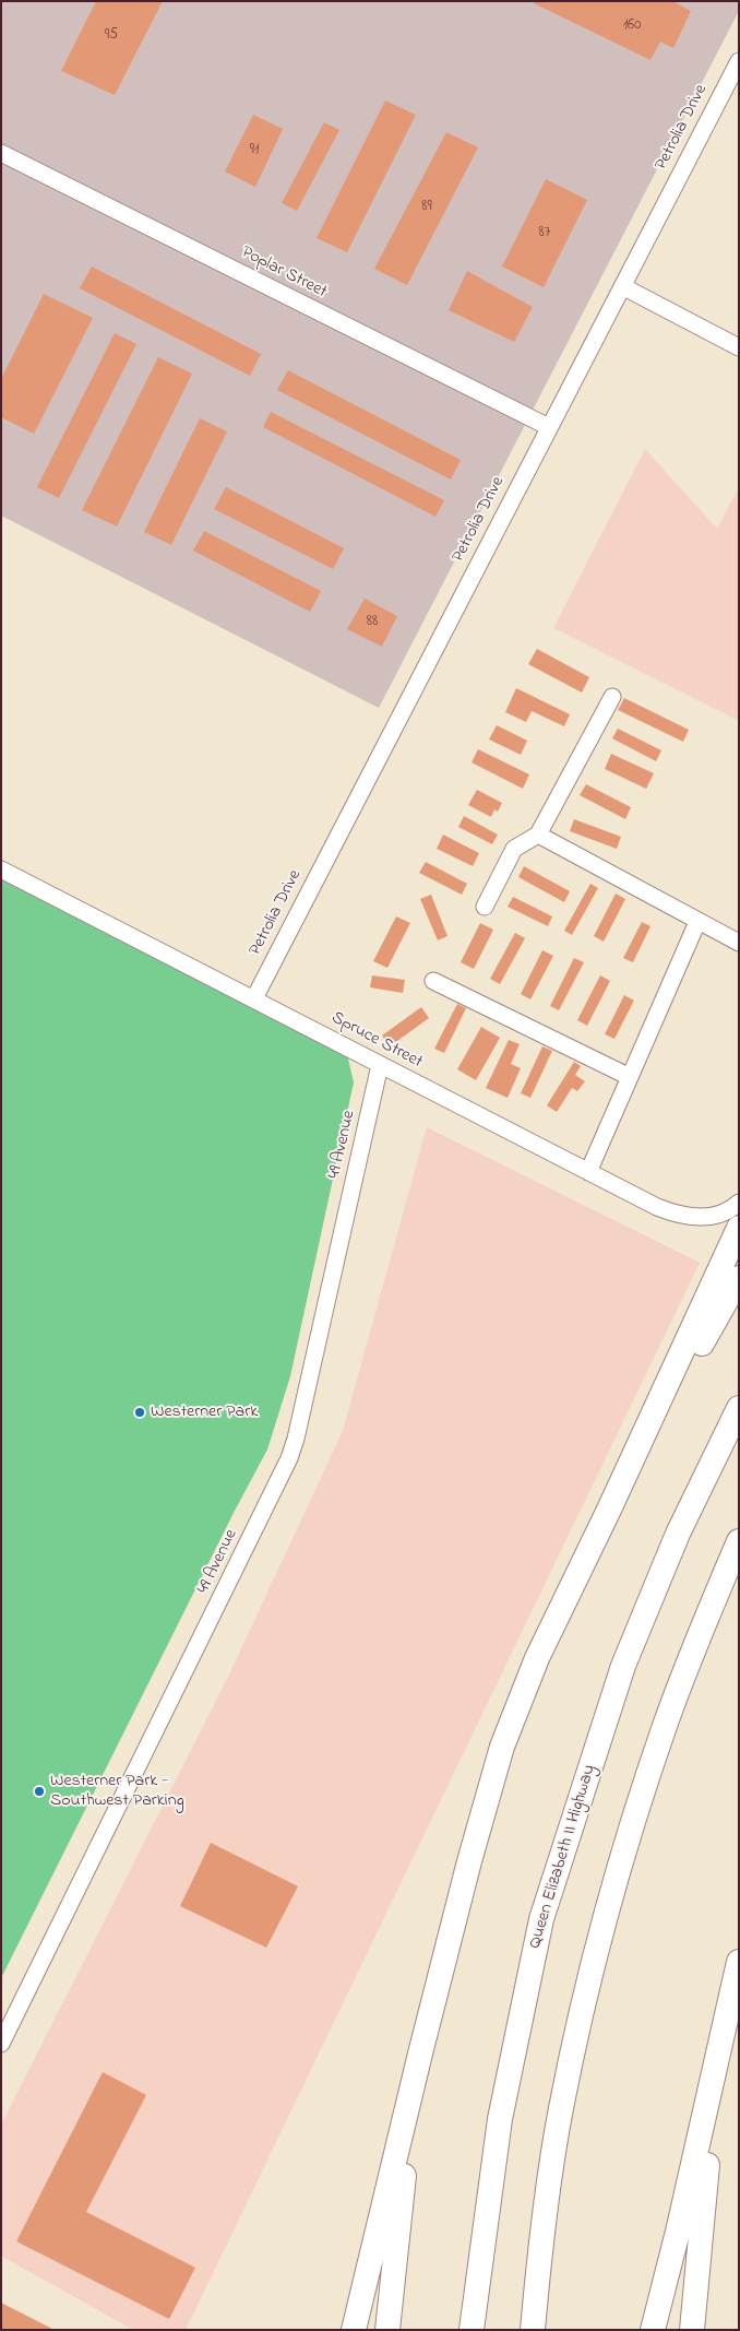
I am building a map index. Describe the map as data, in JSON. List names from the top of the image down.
{
  "streets": {
    "highway": ["Queen Elizabeth II Highway"],
    "street": [
      "Petrolia Drive",
      "Poplar Street",
      "Spruce Street",
      "49 Avenue"
    ]
  },
  "crossings": [
    ["Petrolia Drive", "Poplar Street"],
    ["Petrolia Drive", "Spruce Street"],
    ["Spruce Street", "49 Avenue"]
  ],
  "places": ["Westerner Park", "Westerner Park - Southwest Parking"],
  "house_numbers": [
    "160",
    "95",
    "91",
    "89",
    "87",
    "88"
  ]
}
